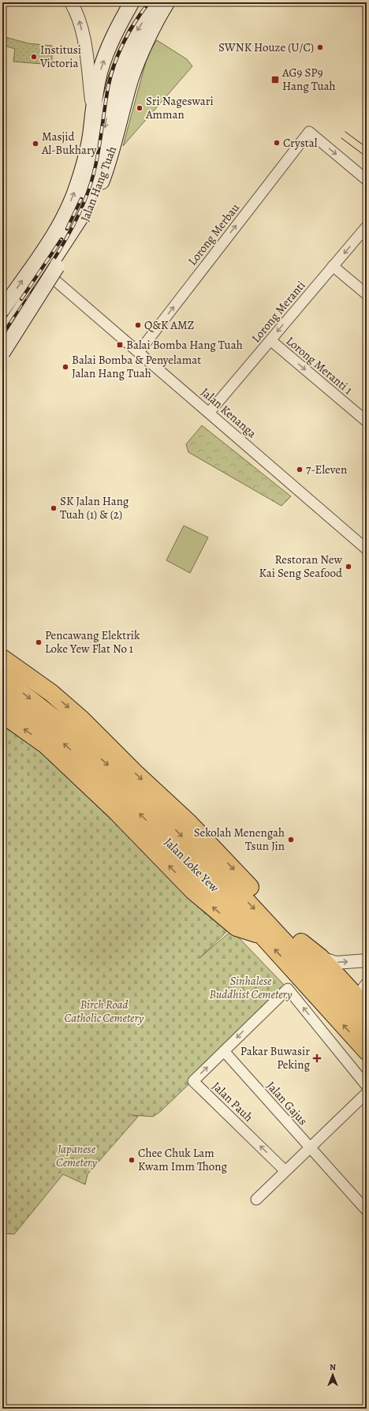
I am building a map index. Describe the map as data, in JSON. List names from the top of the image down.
{
  "streets": {
    "highway": ["Jalan Loke Yew"],
    "main road": ["Jalan Hang Tuah"],
    "street": [
      "Lorong Merbau",
      "Lorong Meranti",
      "Lorong Meranti 1",
      "Jalan Kenanga",
      "Jalan Pauh",
      "Jalan Gajus"
    ]
  },
  "crossings": [
    ["Jalan Hang Tuah", "Jalan Kenanga"],
    ["Lorong Merbau", "Jalan Kenanga"],
    ["Lorong Meranti", "Lorong Meranti 1"],
    ["Lorong Meranti", "Jalan Kenanga"],
    ["Jalan Pauh", "Jalan Gajus"]
  ],
  "one_way": ["Lorong Merbau", "Lorong Meranti", "Lorong Meranti 1"],
  "parks": ["Sinhalese Buddhist Cemetery", "Birch Road Catholic Cemetery", "Japanese Cemetery"],
  "places": {
    "other": [
      "SWNK Houze (U/C)",
      "Institusi Victoria",
      "Sri Nageswari Amman",
      "Crystal",
      "Masjid Al-Bukhary",
      "Q&K AMZ",
      "Balai Bomba & Penyelamat Jalan Hang Tuah",
      "7-Eleven",
      "SK Jalan Hang Tuah (1) & (2)",
      "Restoran New Kai Seng Seafood",
      "Pencawang Elektrik Loke Yew Flat No 1",
      "Sekolah Menengah Tsun Jin",
      "Chee Chuk Lam Kwam Imm Thong"
    ],
    "transit": ["AG9 SP9 Hang Tuah", "Balai Bomba Hang Tuah"],
    "health": ["Pakar Buwasir Peking"]
  },
  "north": "top"
}
